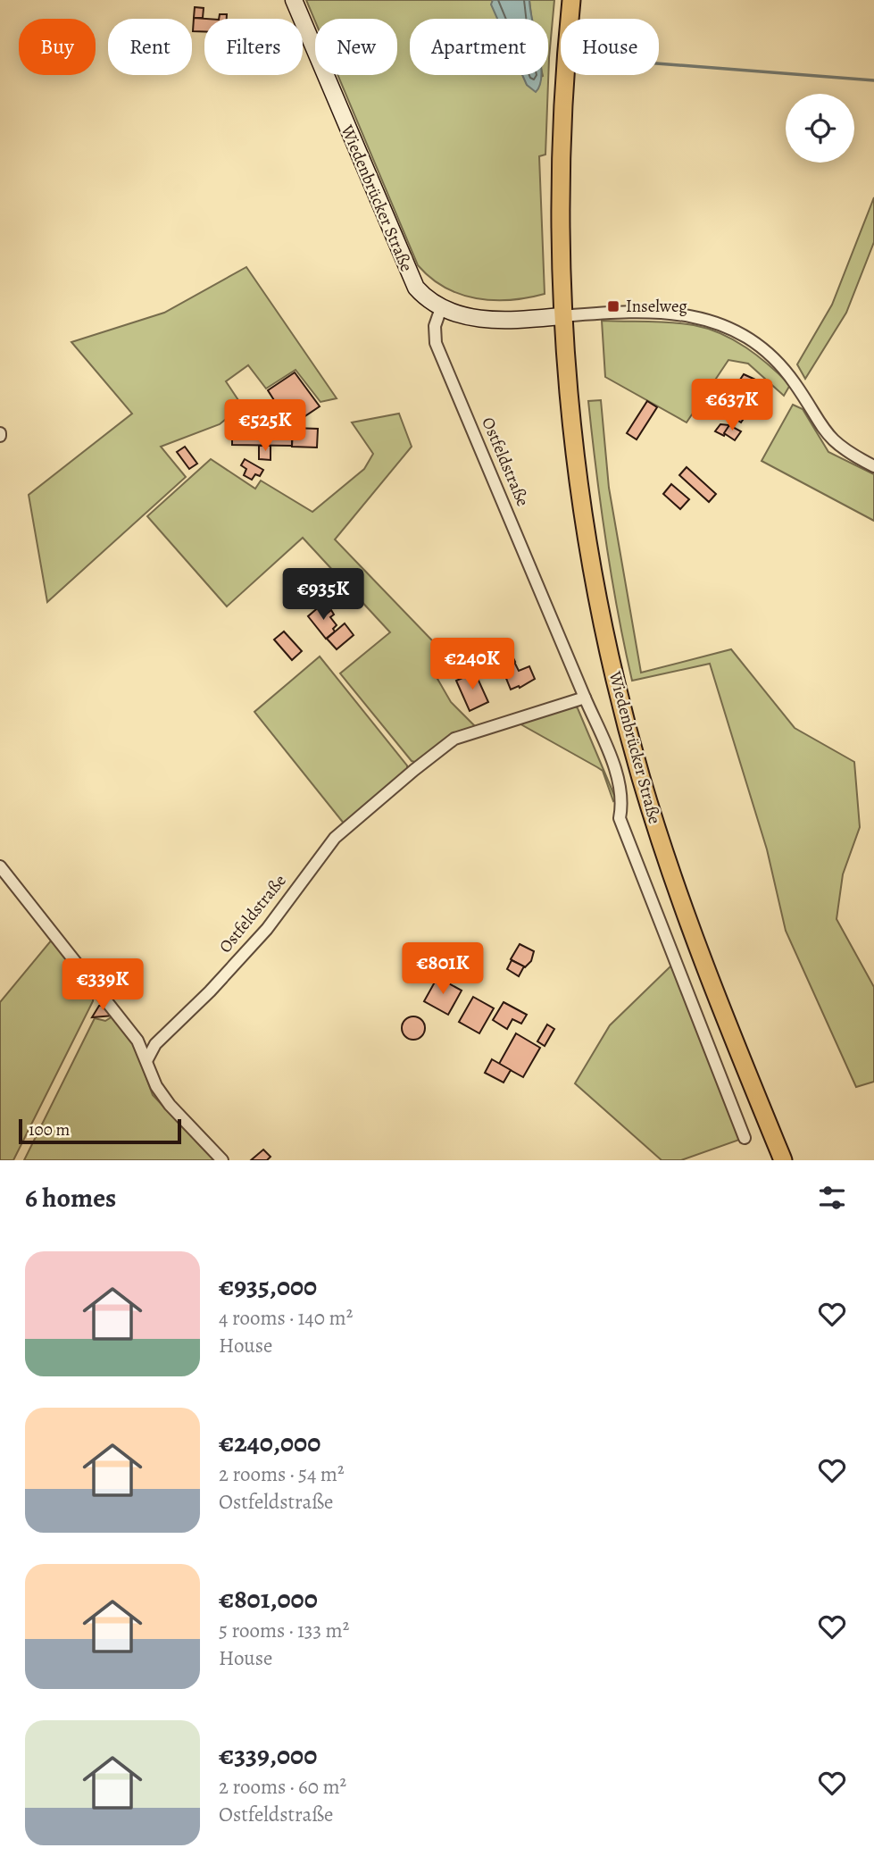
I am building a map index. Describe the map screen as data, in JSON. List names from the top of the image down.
{
  "streets": {
    "main road": ["Wiedenbrücker Straße"],
    "street": ["Ostfeldstraße"]
  },
  "crossings": [
    ["Wiedenbrücker Straße", "Ostfeldstraße"]
  ],
  "places": {
    "transit": ["Inselweg"]
  },
  "scale_bar": "100 m",
  "page": {
    "chip": [
      "Buy",
      "Rent",
      "Filters",
      "New",
      "Apartment",
      "House"
    ],
    "price": [
      "€637K",
      "€525K",
      "€935K",
      "€240K",
      "€801K",
      "€339K"
    ],
    "scale": "100 m",
    "heading": "6 homes",
    "list": [
      {
        "name": "€935,000",
        "note": "4 rooms · 140 m² · House"
      },
      {
        "name": "€240,000",
        "note": "2 rooms · 54 m² · Ostfeldstraße"
      },
      {
        "name": "€801,000",
        "note": "5 rooms · 133 m² · House"
      },
      {
        "name": "€339,000",
        "note": "2 rooms · 60 m² · Ostfeldstraße"
      }
    ]
  }
}
